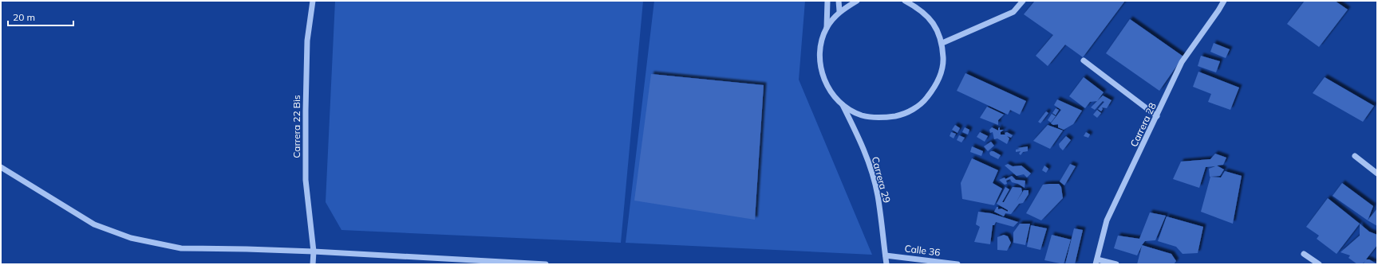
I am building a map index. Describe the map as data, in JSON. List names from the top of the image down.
{
  "streets": {
    "street": [
      "Carrera 28",
      "Carrera 22 Bis",
      "Carrera 29",
      "Calle 36"
    ]
  },
  "crossings": [
    ["Carrera 29", "Calle 36"]
  ],
  "scale_bar": "20 m"
}
